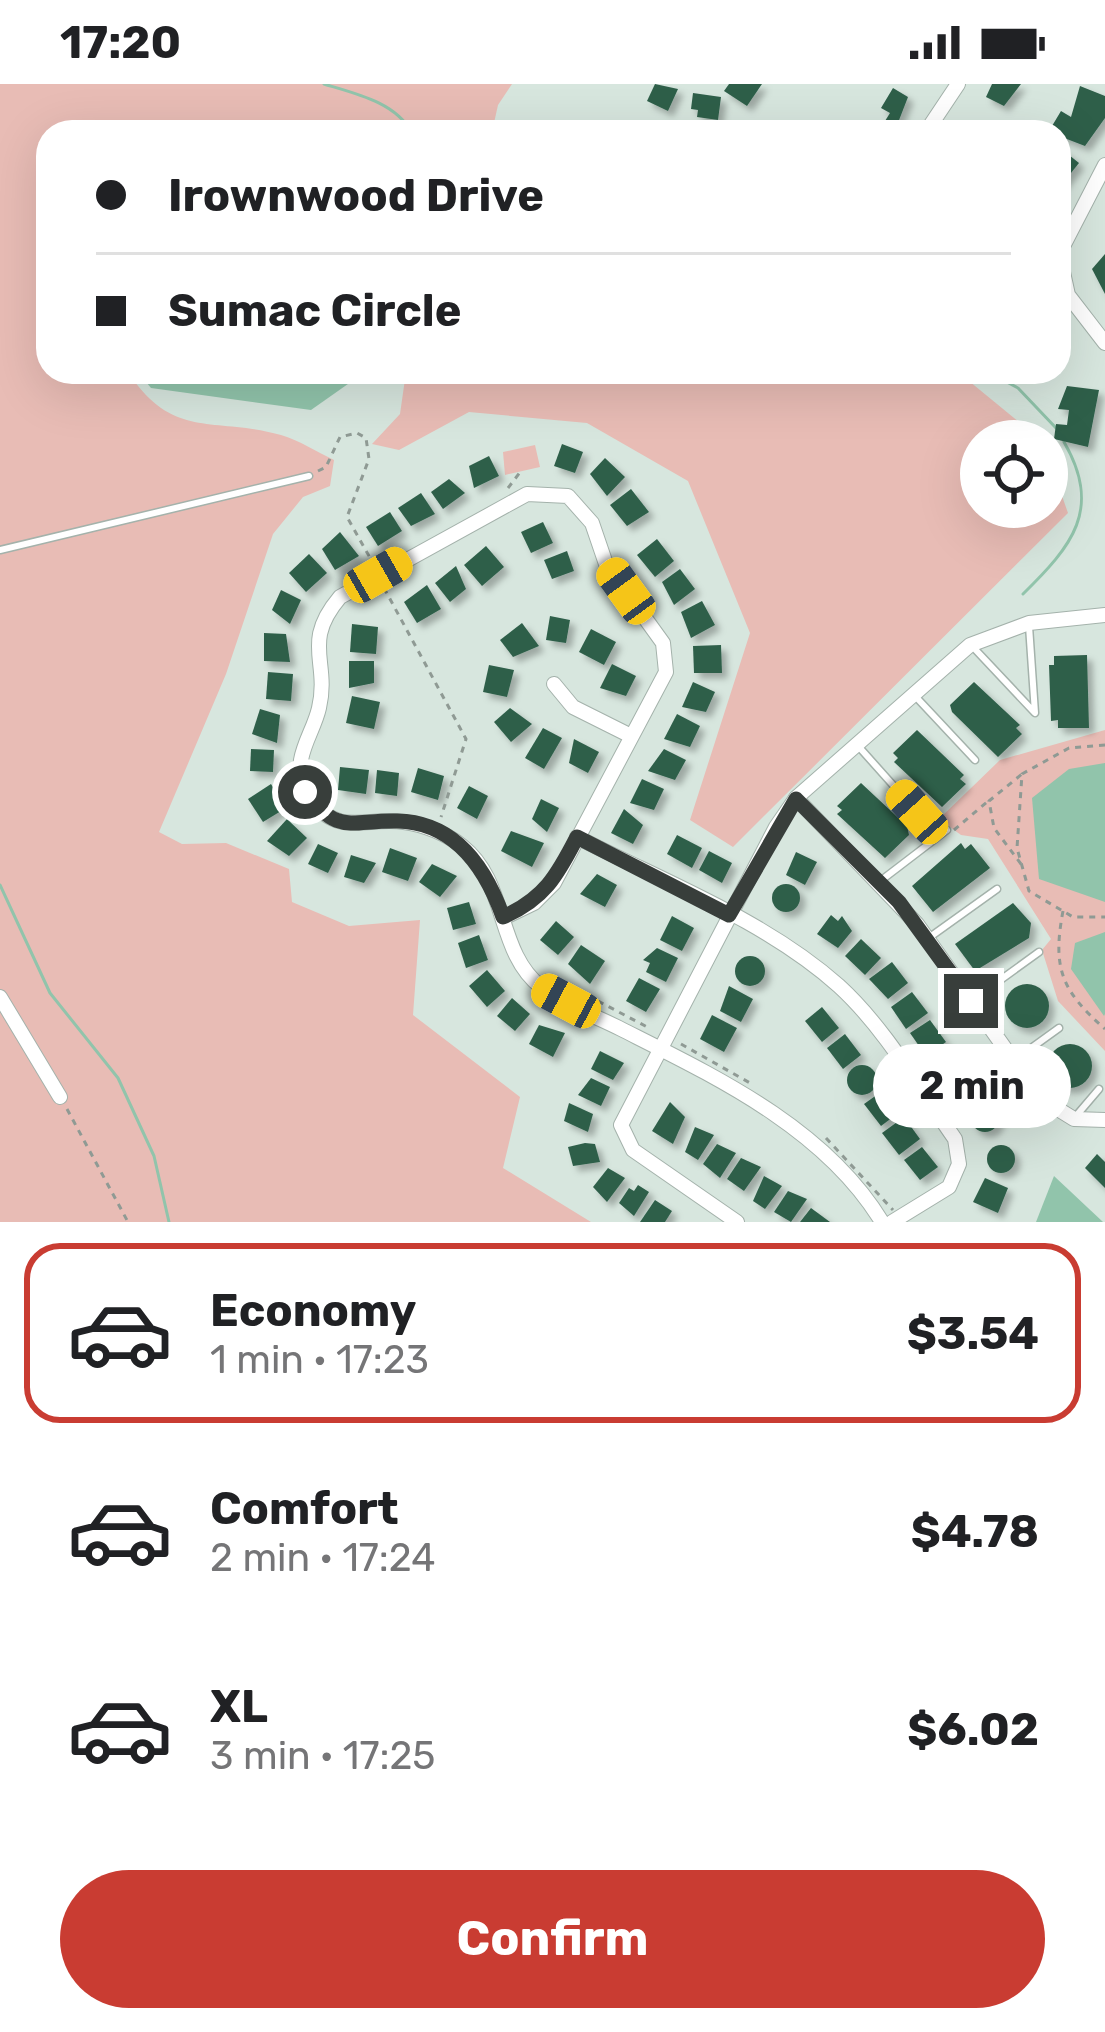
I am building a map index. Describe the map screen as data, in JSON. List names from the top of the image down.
{
  "page": {
    "status": "17:20",
    "banner": ["Irownwood Drive", "Sumac Circle"],
    "bubble": "2 min",
    "list": [
      {
        "name": "Economy",
        "note": "1 min · 17:23",
        "value": "$3.54"
      },
      {
        "name": "Comfort",
        "note": "2 min · 17:24",
        "value": "$4.78"
      },
      {
        "name": "XL",
        "note": "3 min · 17:25",
        "value": "$6.02"
      }
    ],
    "buttons": "Confirm"
  }
}
